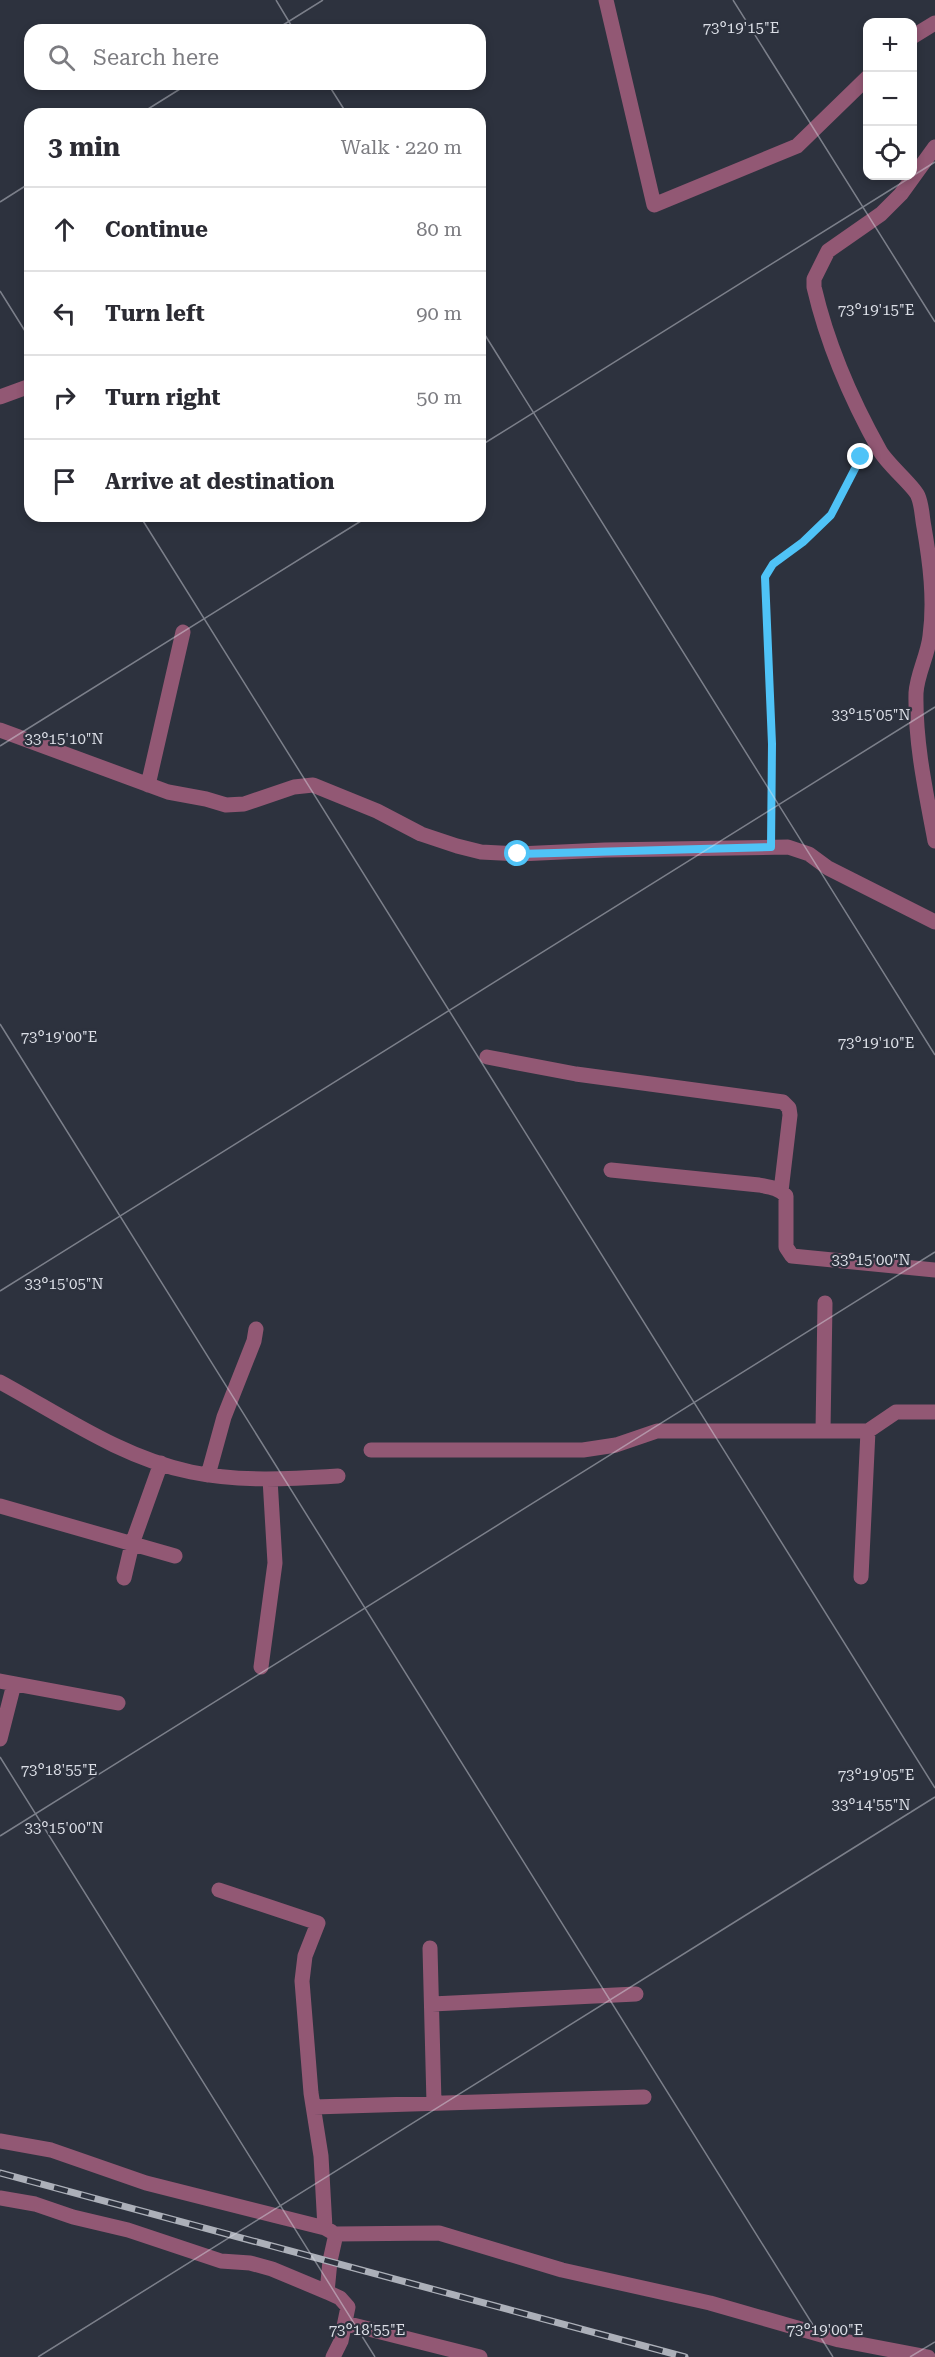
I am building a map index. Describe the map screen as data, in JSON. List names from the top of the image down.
{
  "page": {
    "map_buttons": ["+", "−"],
    "search": "Search here",
    "heading": ["3 min", "Walk · 220 m"],
    "list": [
      ["Continue", "80 m"],
      ["Turn left", "90 m"],
      ["Turn right", "50 m"],
      "Arrive at destination"
    ]
  },
  "coordinates": [
    "73°19'15\"E",
    "33°15'05\"N",
    "33°15'10\"N",
    "73°19'00\"E",
    "73°19'10\"E",
    "33°15'00\"N",
    "73°18'55\"E",
    "73°19'05\"E",
    "33°14'55\"N"
  ]
}
